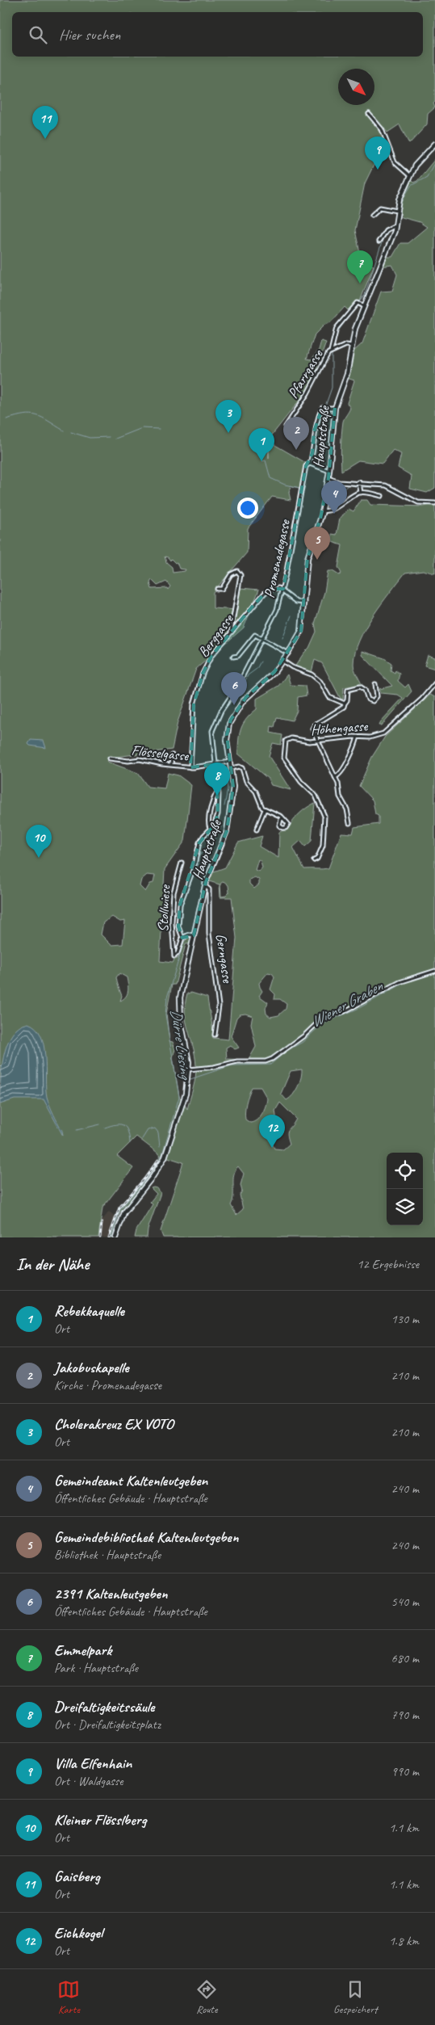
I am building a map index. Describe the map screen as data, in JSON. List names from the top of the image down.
{
  "streets": {
    "main road": ["Hauptstraße"],
    "street": [
      "Pfarrgasse",
      "Promenadegasse",
      "Berggasse",
      "Höhengasse",
      "Flösselgasse",
      "Stollwiese",
      "Gerngasse"
    ]
  },
  "crossings": [
    ["Pfarrgasse", "Hauptstraße"],
    ["Hauptstraße", "Promenadegasse"],
    ["Hauptstraße", "Flösselgasse"],
    ["Hauptstraße", "Gerngasse"],
    ["Promenadegasse", "Berggasse"],
    ["Promenadegasse", "Flösselgasse"],
    ["Promenadegasse", "Stollwiese"],
    ["Berggasse", "Flösselgasse"]
  ],
  "water": ["Wiener Graben", "Dürre Liesing"],
  "north": "bottom right",
  "page": {
    "search": "Hier suchen",
    "pins": [
      "11",
      "9",
      "7",
      "3",
      "2",
      "1",
      "4",
      "5",
      "6",
      "8",
      "10",
      "12"
    ],
    "heading": ["In der Nähe", "12 Ergebnisse"],
    "list": [
      {
        "mark": "1",
        "name": "Rebekkaquelle",
        "note": "Ort",
        "value": "130 m"
      },
      {
        "mark": "2",
        "name": "Jakobuskapelle",
        "note": "Kirche · Promenadegasse",
        "value": "210 m"
      },
      {
        "mark": "3",
        "name": "Cholerakreuz EX VOTO",
        "note": "Ort",
        "value": "210 m"
      },
      {
        "mark": "4",
        "name": "Gemeindeamt Kaltenleutgeben",
        "note": "Öffentliches Gebäude · Hauptstraße",
        "value": "240 m"
      },
      {
        "mark": "5",
        "name": "Gemeindebibliothek Kaltenleutgeben",
        "note": "Bibliothek · Hauptstraße",
        "value": "240 m"
      },
      {
        "mark": "6",
        "name": "2391 Kaltenleutgeben",
        "note": "Öffentliches Gebäude · Hauptstraße",
        "value": "540 m"
      },
      {
        "mark": "7",
        "name": "Emmelpark",
        "note": "Park · Hauptstraße",
        "value": "680 m"
      },
      {
        "mark": "8",
        "name": "Dreifaltigkeitssäule",
        "note": "Ort · Dreifaltigkeitsplatz",
        "value": "790 m"
      },
      {
        "mark": "9",
        "name": "Villa Elfenhain",
        "note": "Ort · Waldgasse",
        "value": "990 m"
      },
      {
        "mark": "10",
        "name": "Kleiner Flösslberg",
        "note": "Ort",
        "value": "1.1 km"
      },
      {
        "mark": "11",
        "name": "Gaisberg",
        "note": "Ort",
        "value": "1.1 km"
      },
      {
        "mark": "12",
        "name": "Eichkogel",
        "note": "Ort",
        "value": "1.8 km"
      }
    ],
    "nav": ["Karte", "Route", "Gespeichert"]
  }
}
